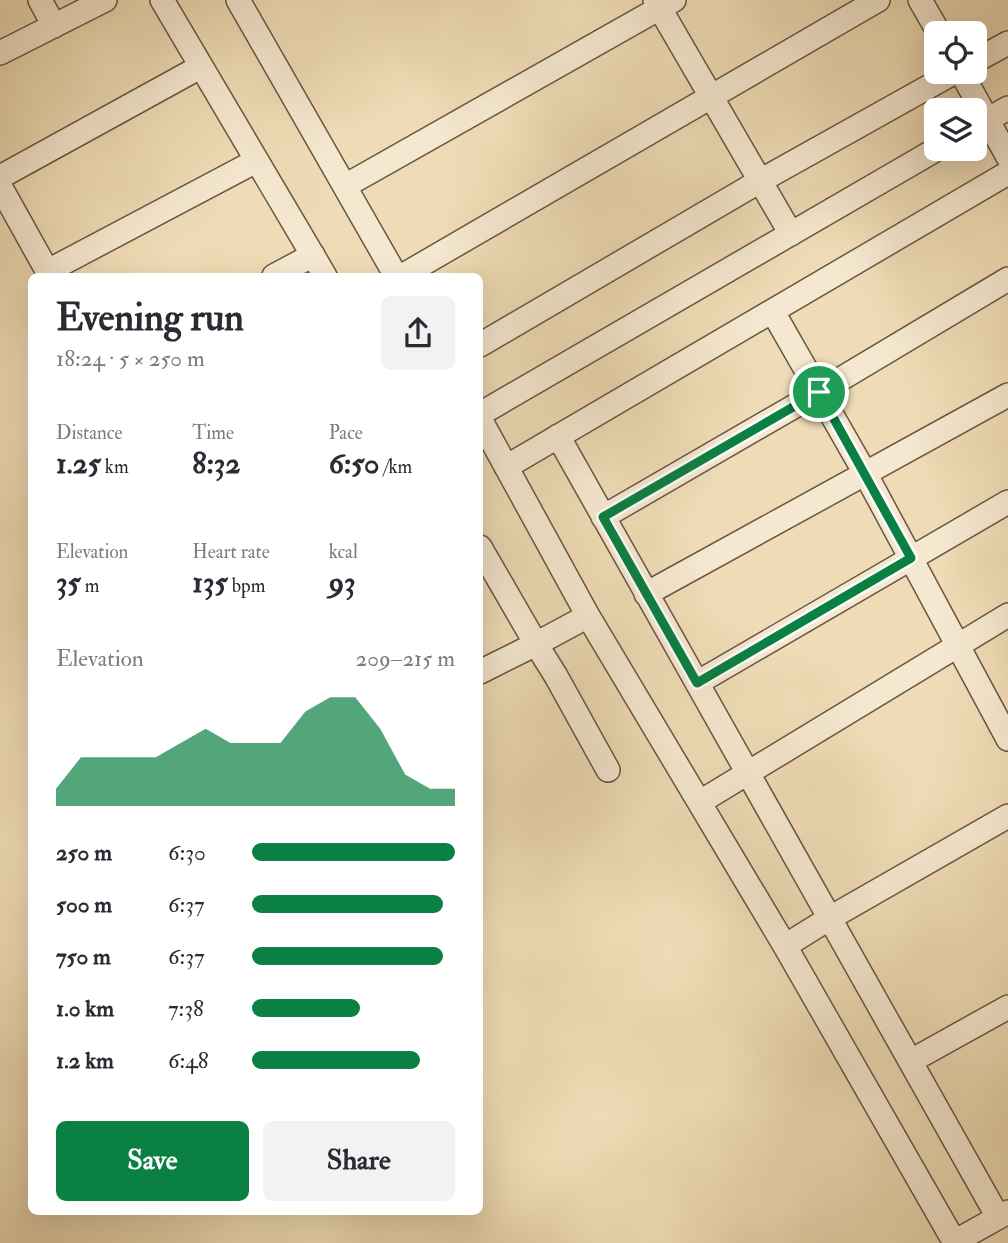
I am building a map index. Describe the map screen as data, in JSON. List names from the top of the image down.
{
  "page": {
    "heading": ["Evening run", "18:24 · 5 × 250 m"],
    "stats": [
      ["Distance", "1.25 km"],
      ["Time", "8:32"],
      ["Pace", "6:50 /km"],
      ["Elevation", "35 m"],
      ["Heart rate", "135 bpm"],
      ["kcal", "93"]
    ],
    "chart": ["Elevation", "209–215 m"],
    "list": [
      {
        "name": "250 m",
        "note": "6:30"
      },
      {
        "name": "500 m",
        "note": "6:37"
      },
      {
        "name": "750 m",
        "note": "6:37"
      },
      {
        "name": "1.0 km",
        "note": "7:38"
      },
      {
        "name": "1.2 km",
        "note": "6:48"
      }
    ],
    "buttons": ["Save", "Share"]
  }
}
